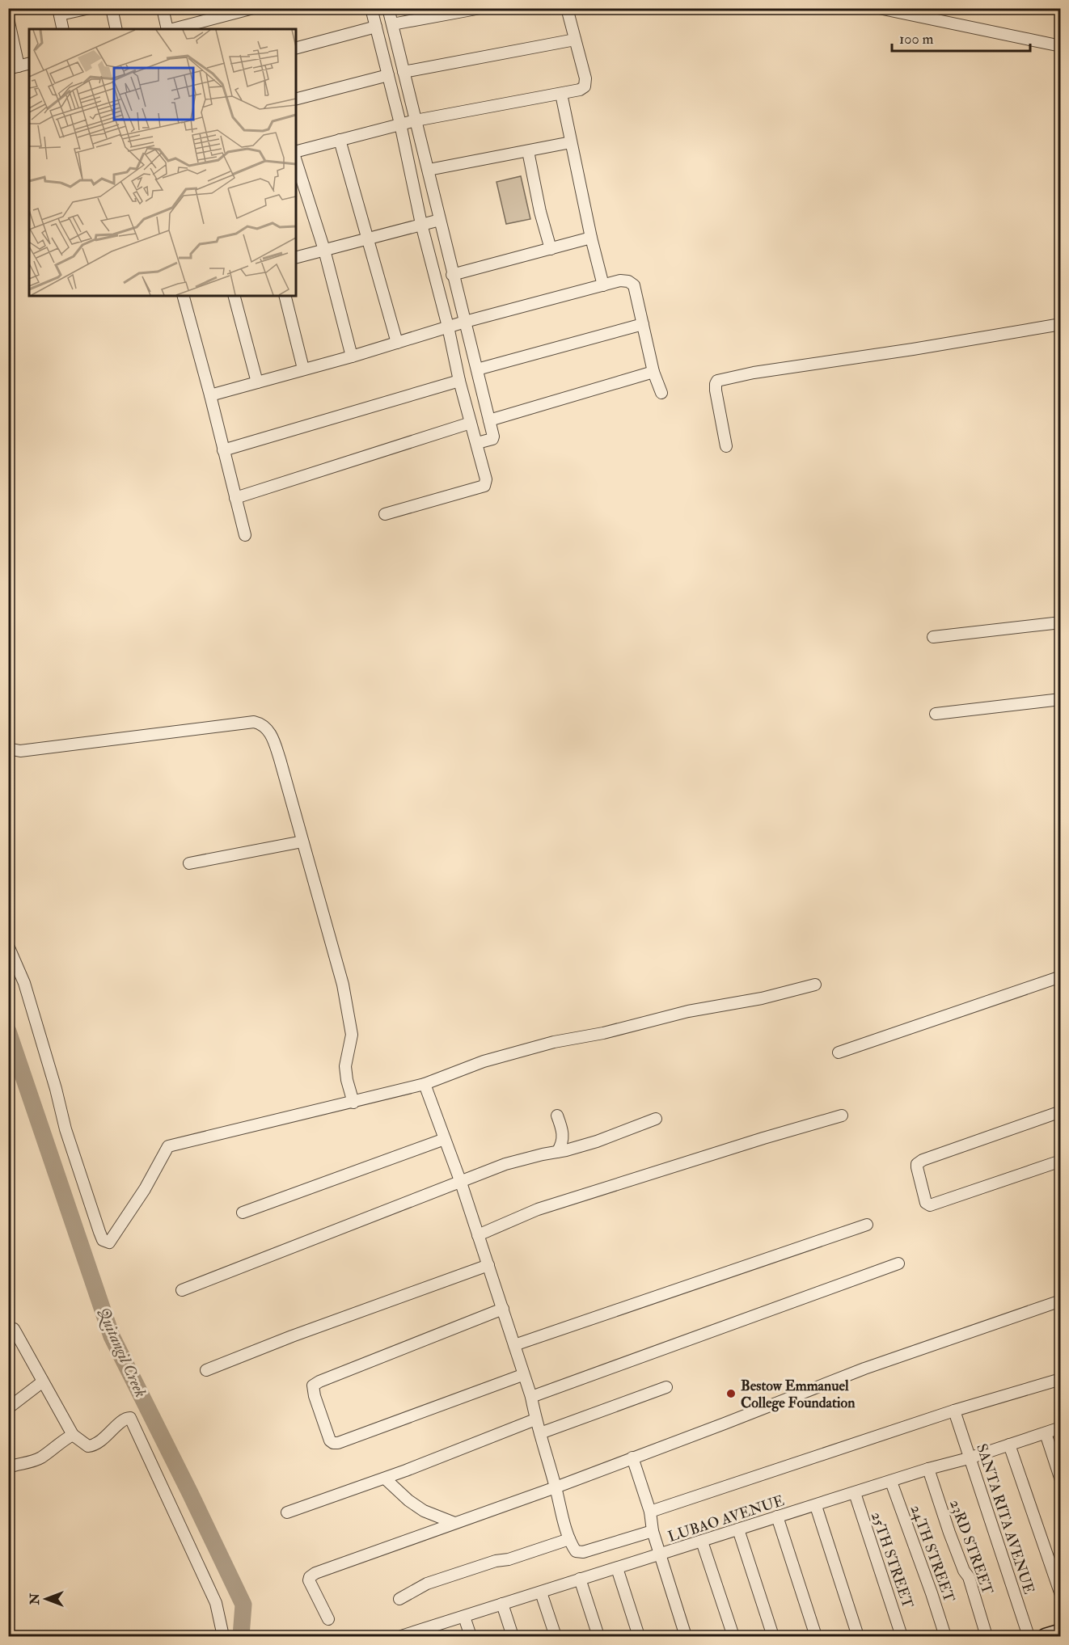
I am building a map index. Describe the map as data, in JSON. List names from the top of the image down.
{
  "streets": {
    "street": [
      "LUBAO AVENUE",
      "SANTA RITA AVENUE",
      "23RD STREET",
      "24TH STREET",
      "25TH STREET"
    ]
  },
  "crossings": [
    ["LUBAO AVENUE", "SANTA RITA AVENUE"],
    ["LUBAO AVENUE", "23RD STREET"],
    ["LUBAO AVENUE", "24TH STREET"],
    ["LUBAO AVENUE", "25TH STREET"]
  ],
  "water": ["Quitangil Creek"],
  "places": ["Bestow Emmanuel College Foundation"],
  "scale_bar": "100 m",
  "north": "left"
}
